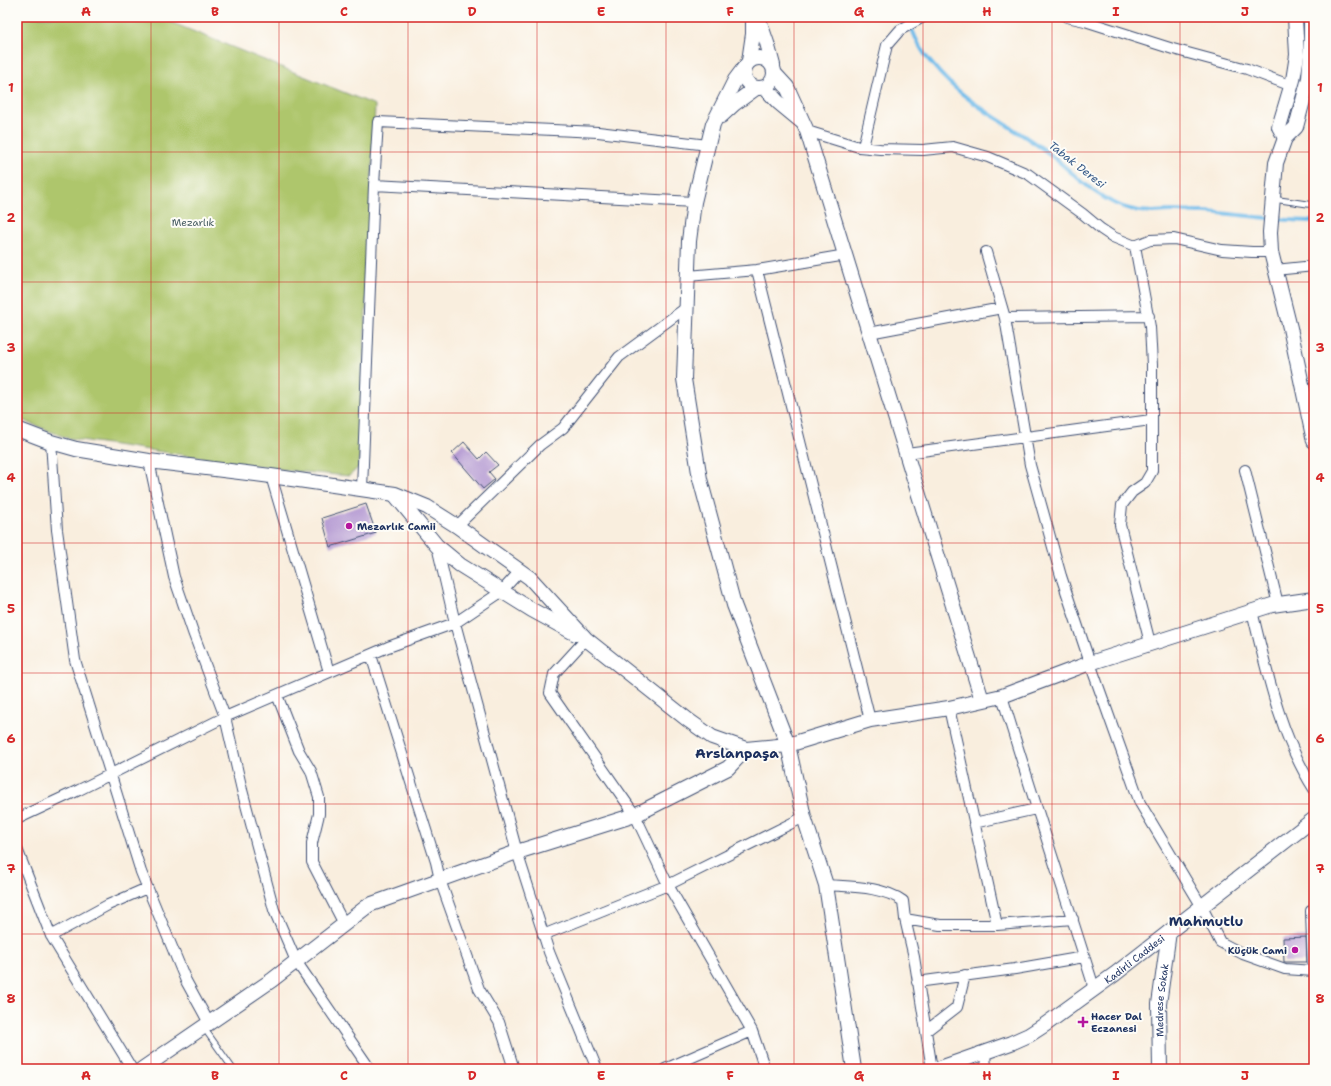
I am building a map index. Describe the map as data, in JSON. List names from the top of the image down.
{
  "streets": {
    "street": ["Kadirli Caddesi", "Medrese Sokak"]
  },
  "crossings": [
    ["Kadirli Caddesi", "Medrese Sokak"]
  ],
  "districts": ["Arslanpaşa", "Mahmutlu"],
  "water": ["Tabak Deresi"],
  "parks": ["Mezarlık"],
  "places": {
    "other": ["Mezarlık Camii", "Küçük Cami"],
    "health": ["Hacer Dal Eczanesi"]
  },
  "grid": {
    "columns": [
      "A",
      "B",
      "C",
      "D",
      "E",
      "F",
      "G",
      "H",
      "I",
      "J"
    ],
    "rows": [
      "1",
      "2",
      "3",
      "4",
      "5",
      "6",
      "7",
      "8"
    ]
  }
}
